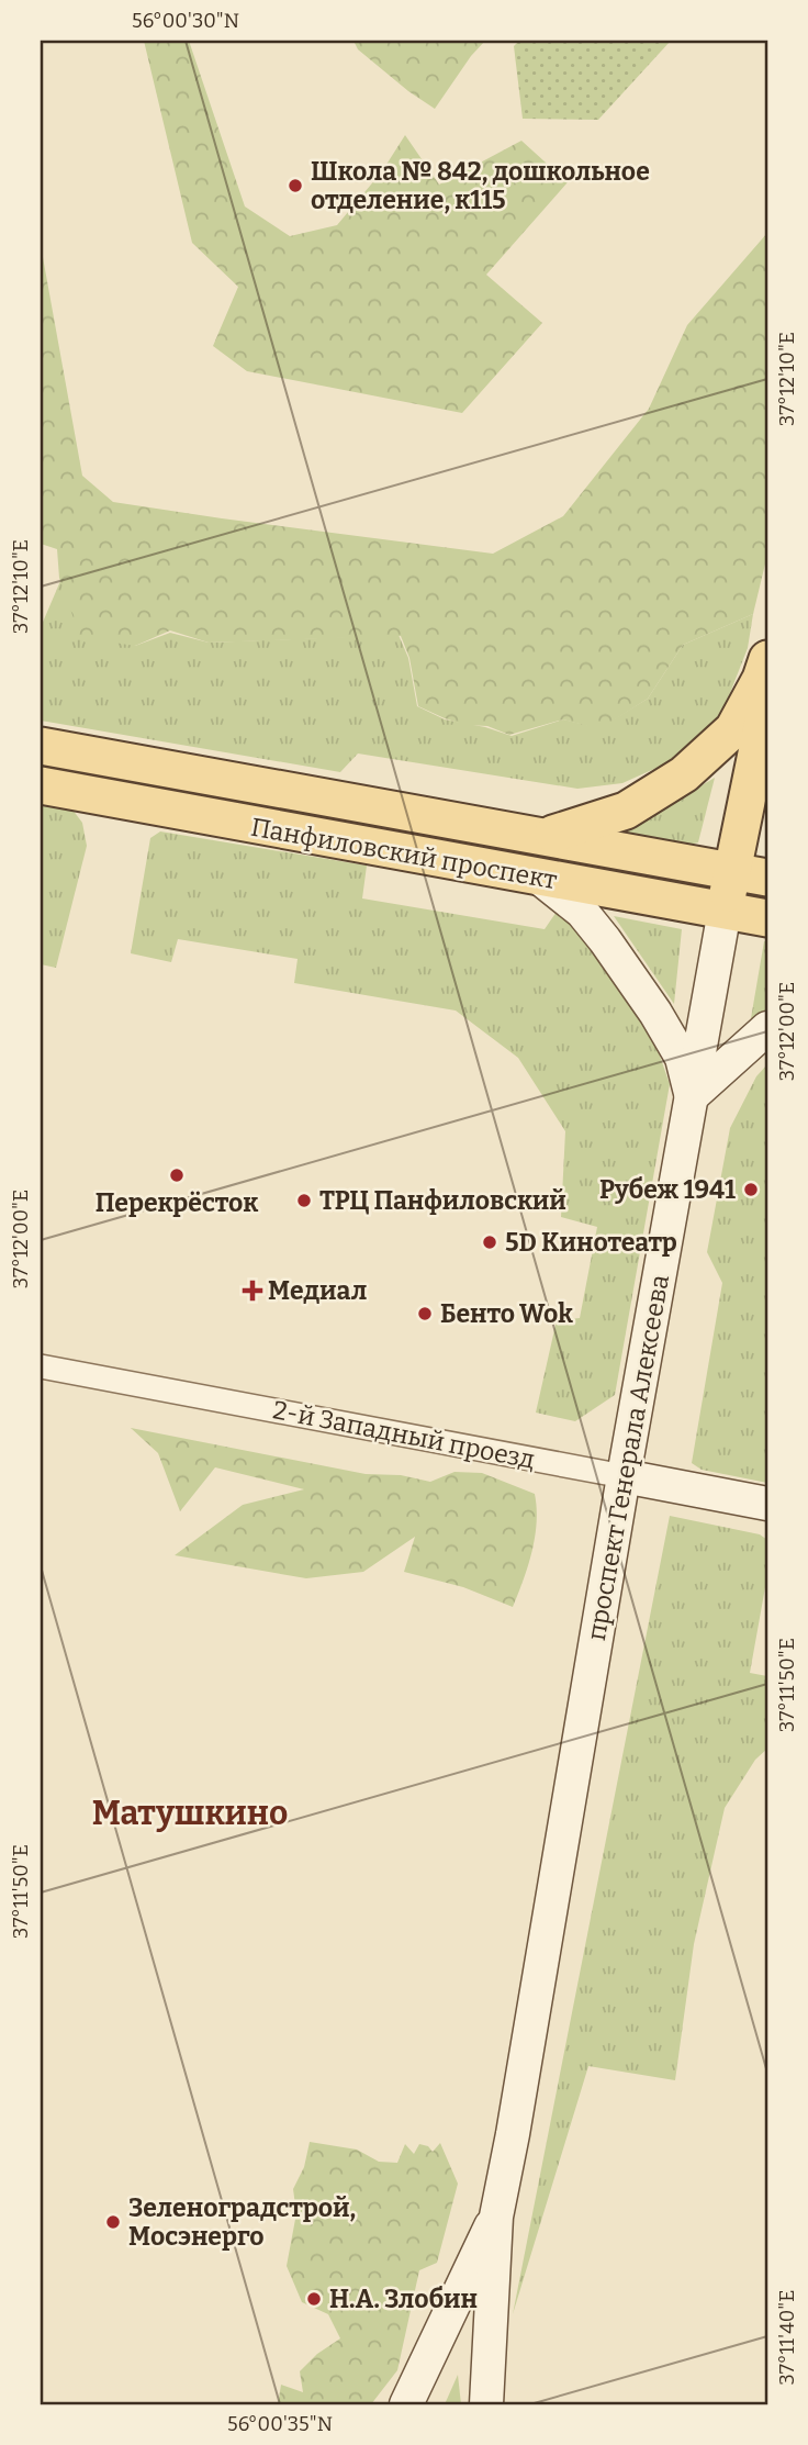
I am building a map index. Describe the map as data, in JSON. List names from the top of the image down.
{
  "streets": {
    "main road": ["Панфиловский проспект", "2-й Западный проезд", "проспект Генерала Алексеева"]
  },
  "crossings": [
    ["Панфиловский проспект", "проспект Генерала Алексеева"],
    ["2-й Западный проезд", "проспект Генерала Алексеева"]
  ],
  "districts": ["Матушкино"],
  "places": {
    "other": [
      "Школа № 842, дошкольное отделение, к115",
      "Перекрёсток",
      "Рубеж 1941",
      "ТРЦ Панфиловский",
      "5D Кинотеатр",
      "Бенто Wok",
      "Зеленоградстрой, Мосэнерго",
      "Н.А. Злобин"
    ],
    "health": ["Медиал"]
  },
  "coordinates": [
    "56°00'30\"N",
    "37°12'10\"E",
    "37°12'00\"E",
    "37°11'50\"E",
    "37°11'40\"E",
    "56°00'35\"N"
  ]
}
